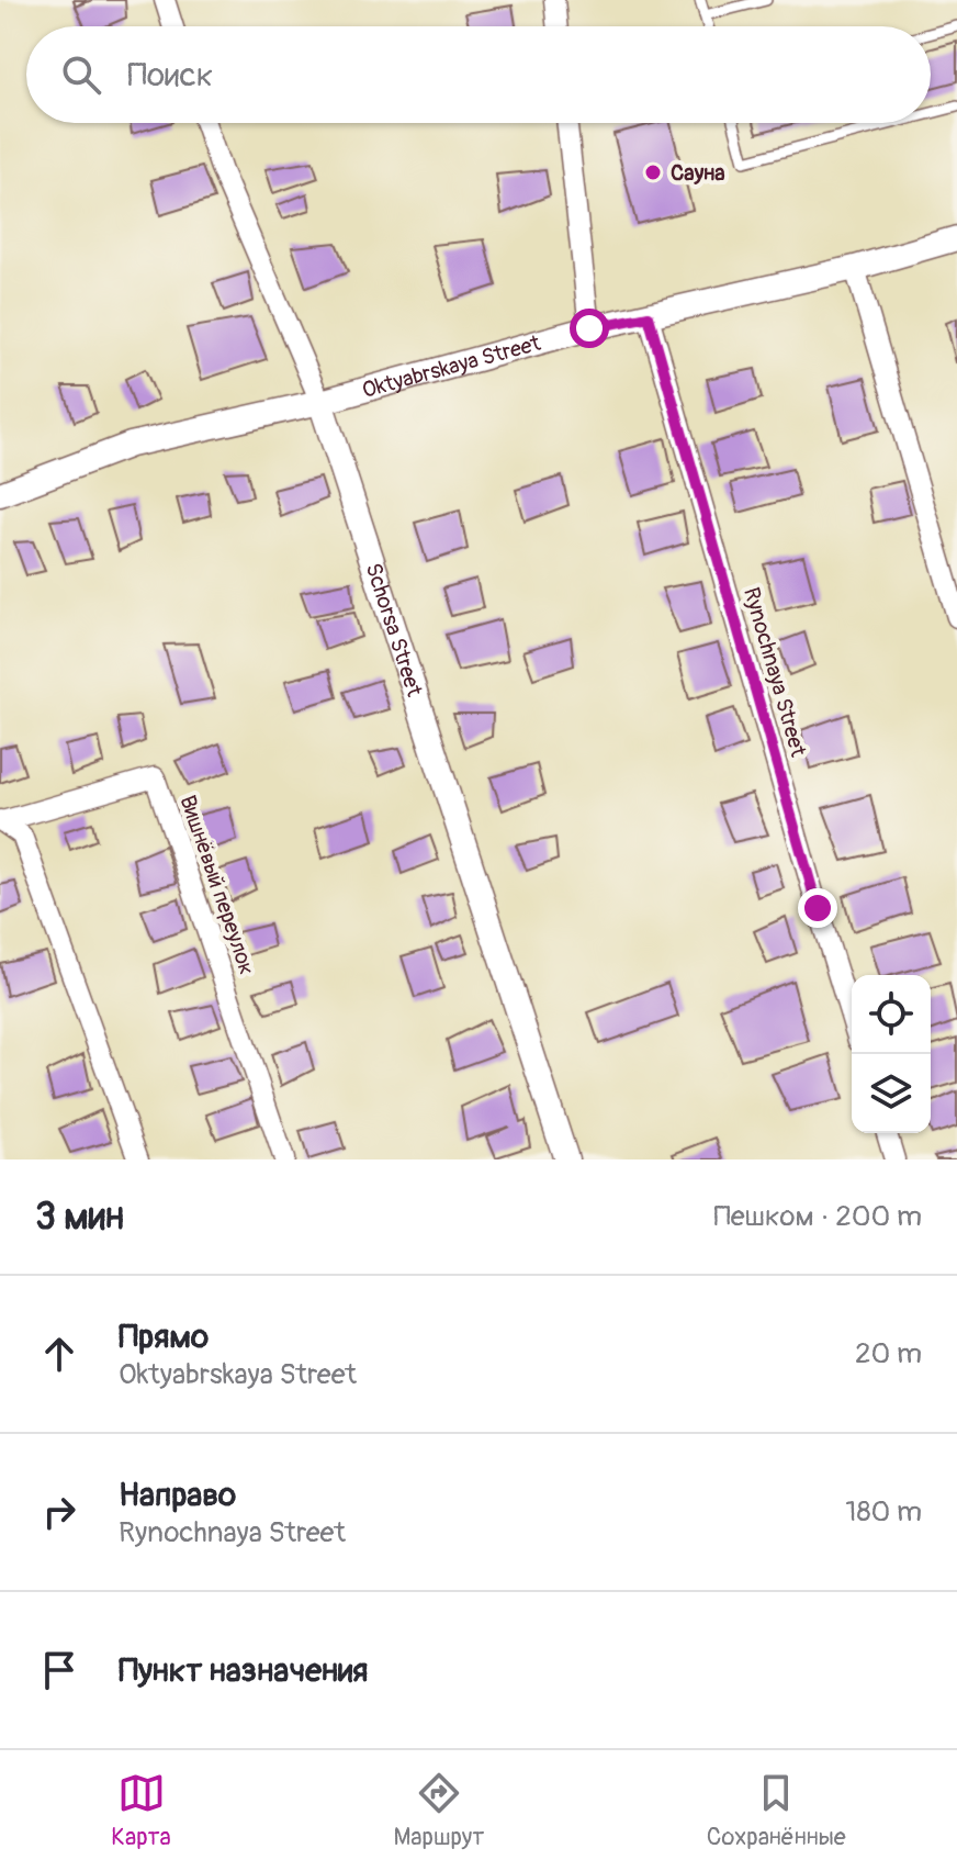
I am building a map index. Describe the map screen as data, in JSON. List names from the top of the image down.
{
  "streets": {
    "street": [
      "Oktyabrskaya Street",
      "Schorsa Street",
      "Rynochnaya Street",
      "Вишнёвый переулок"
    ]
  },
  "crossings": [
    ["Oktyabrskaya Street", "Schorsa Street"],
    ["Oktyabrskaya Street", "Rynochnaya Street"]
  ],
  "places": ["Сауна"],
  "page": {
    "search": "Поиск",
    "heading": ["3 мин", "Пешком · 200 m"],
    "list": [
      ["Прямо", "Oktyabrskaya Street", "20 m"],
      ["Направо", "Rynochnaya Street", "180 m"],
      "Пункт назначения"
    ],
    "nav": ["Карта", "Маршрут", "Сохранённые"]
  }
}
